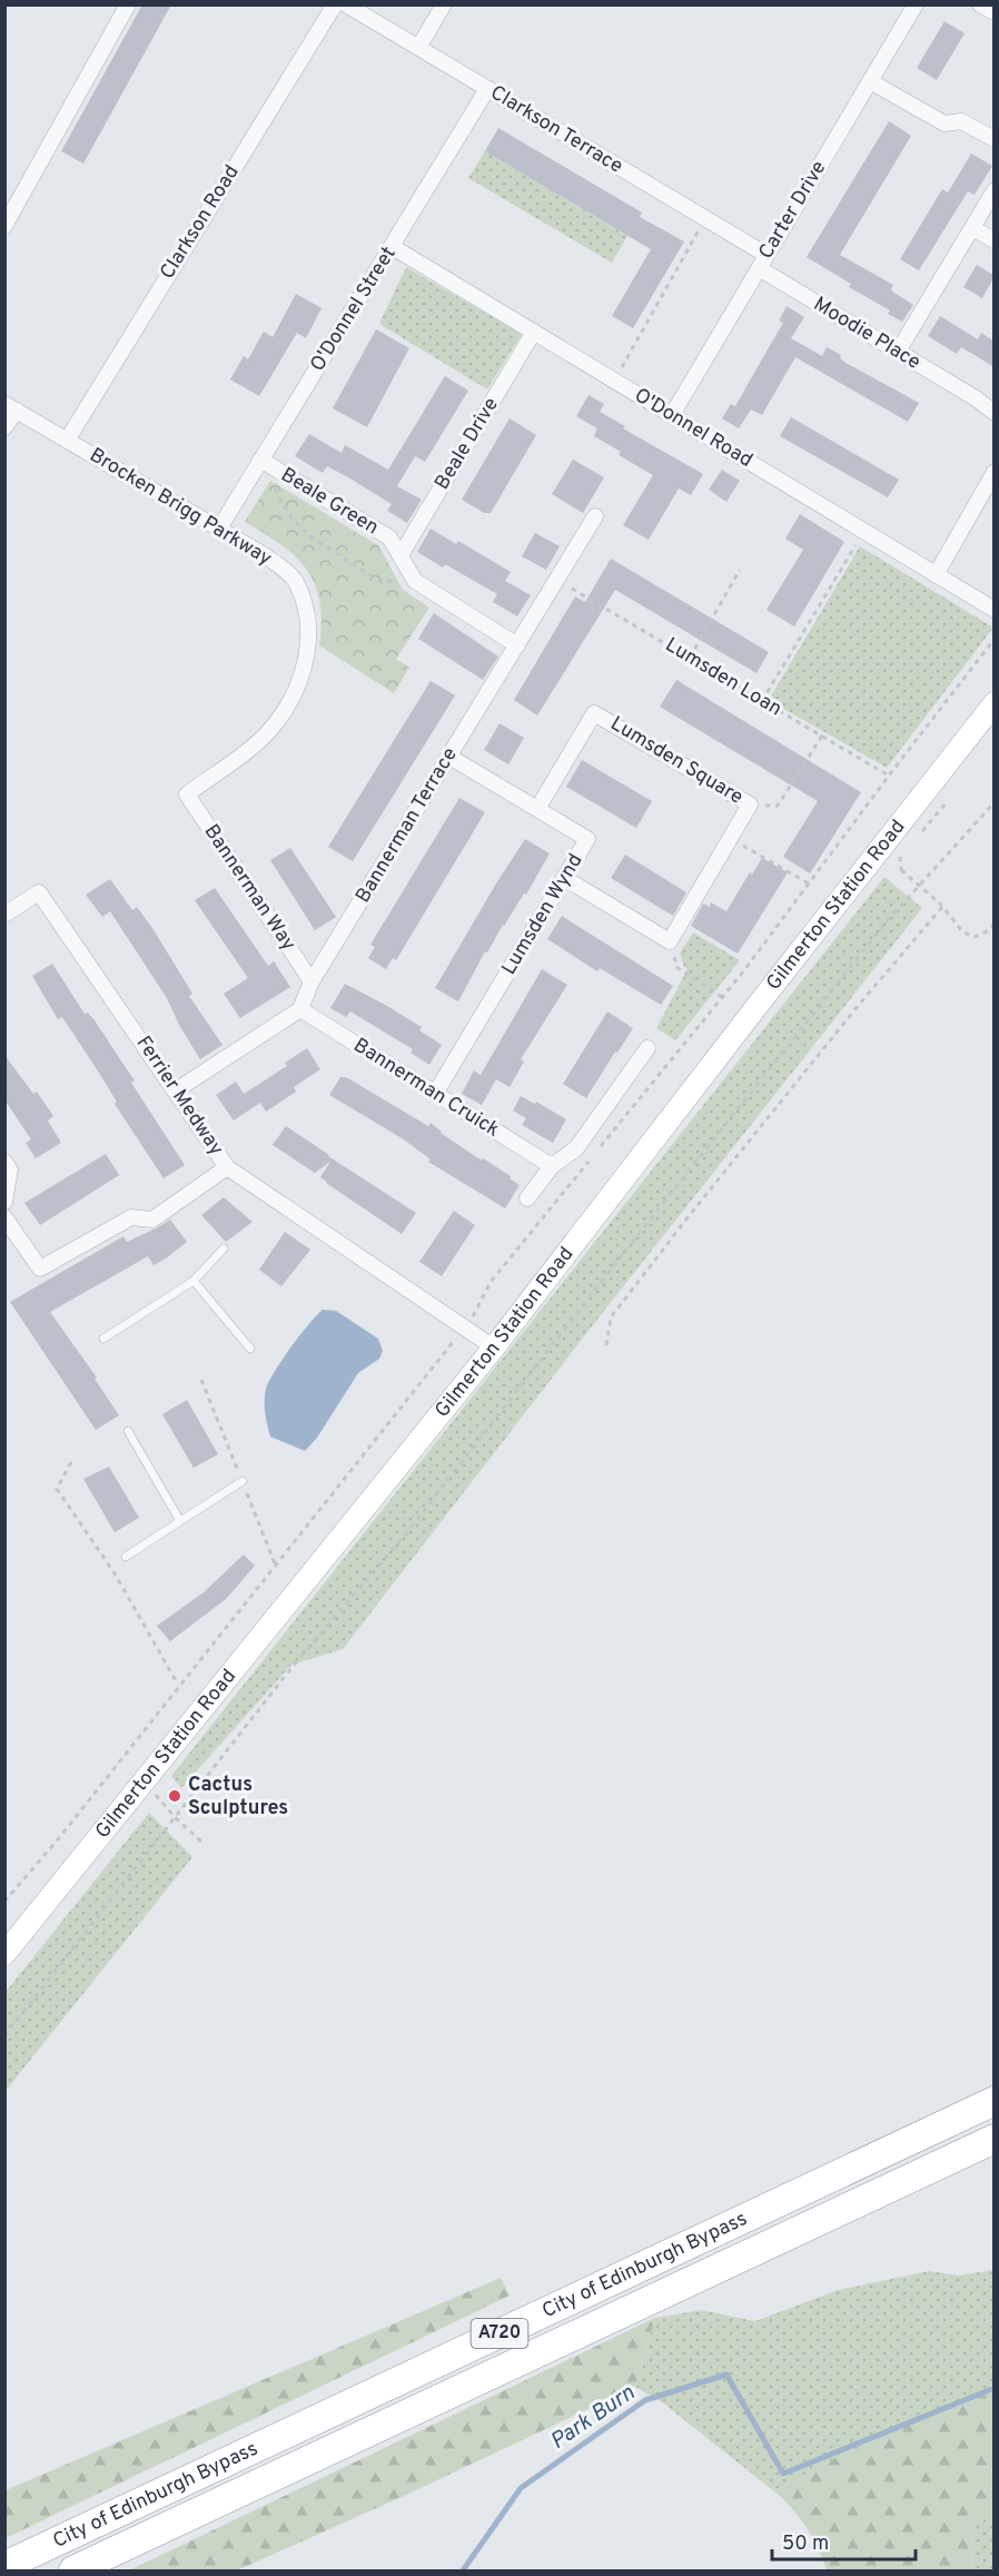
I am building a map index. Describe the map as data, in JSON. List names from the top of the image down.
{
  "streets": {
    "highway": ["City of Edinburgh Bypass", "A720"],
    "street": [
      "Clarkson Terrace",
      "Carter Drive",
      "Clarkson Road",
      "O'Donnel Street",
      "Moodie Place",
      "O'Donnel Road",
      "Beale Drive",
      "Beale Green",
      "Brocken Brigg Parkway",
      "Lumsden Square",
      "Bannerman Terrace",
      "Bannerman Way",
      "Gilmerton Station Road",
      "Lumsden Wynd",
      "Bannerman Cruick",
      "Ferrier Medway"
    ],
    "path": ["Lumsden Loan"]
  },
  "crossings": [
    ["Clarkson Terrace", "Carter Drive"],
    ["Clarkson Terrace", "O'Donnel Street"],
    ["Clarkson Terrace", "Moodie Place"],
    ["Carter Drive", "Moodie Place"],
    ["Carter Drive", "O'Donnel Road"],
    ["Clarkson Road", "Brocken Brigg Parkway"],
    ["O'Donnel Street", "O'Donnel Road"],
    ["O'Donnel Street", "Beale Green"],
    ["O'Donnel Street", "Brocken Brigg Parkway"],
    ["O'Donnel Road", "Beale Drive"],
    ["Beale Drive", "Beale Green"],
    ["Beale Green", "Bannerman Terrace"],
    ["Brocken Brigg Parkway", "Bannerman Way"],
    ["Lumsden Loan", "Bannerman Terrace"],
    ["Lumsden Square", "Lumsden Wynd"],
    ["Bannerman Terrace", "Bannerman Way"],
    ["Bannerman Terrace", "Lumsden Wynd"],
    ["Bannerman Terrace", "Bannerman Cruick"],
    ["Gilmerton Station Road", "Ferrier Medway"],
    ["Lumsden Wynd", "Bannerman Cruick"]
  ],
  "water": ["Park Burn"],
  "places": ["Cactus Sculptures"],
  "scale_bar": "50 m"
}
